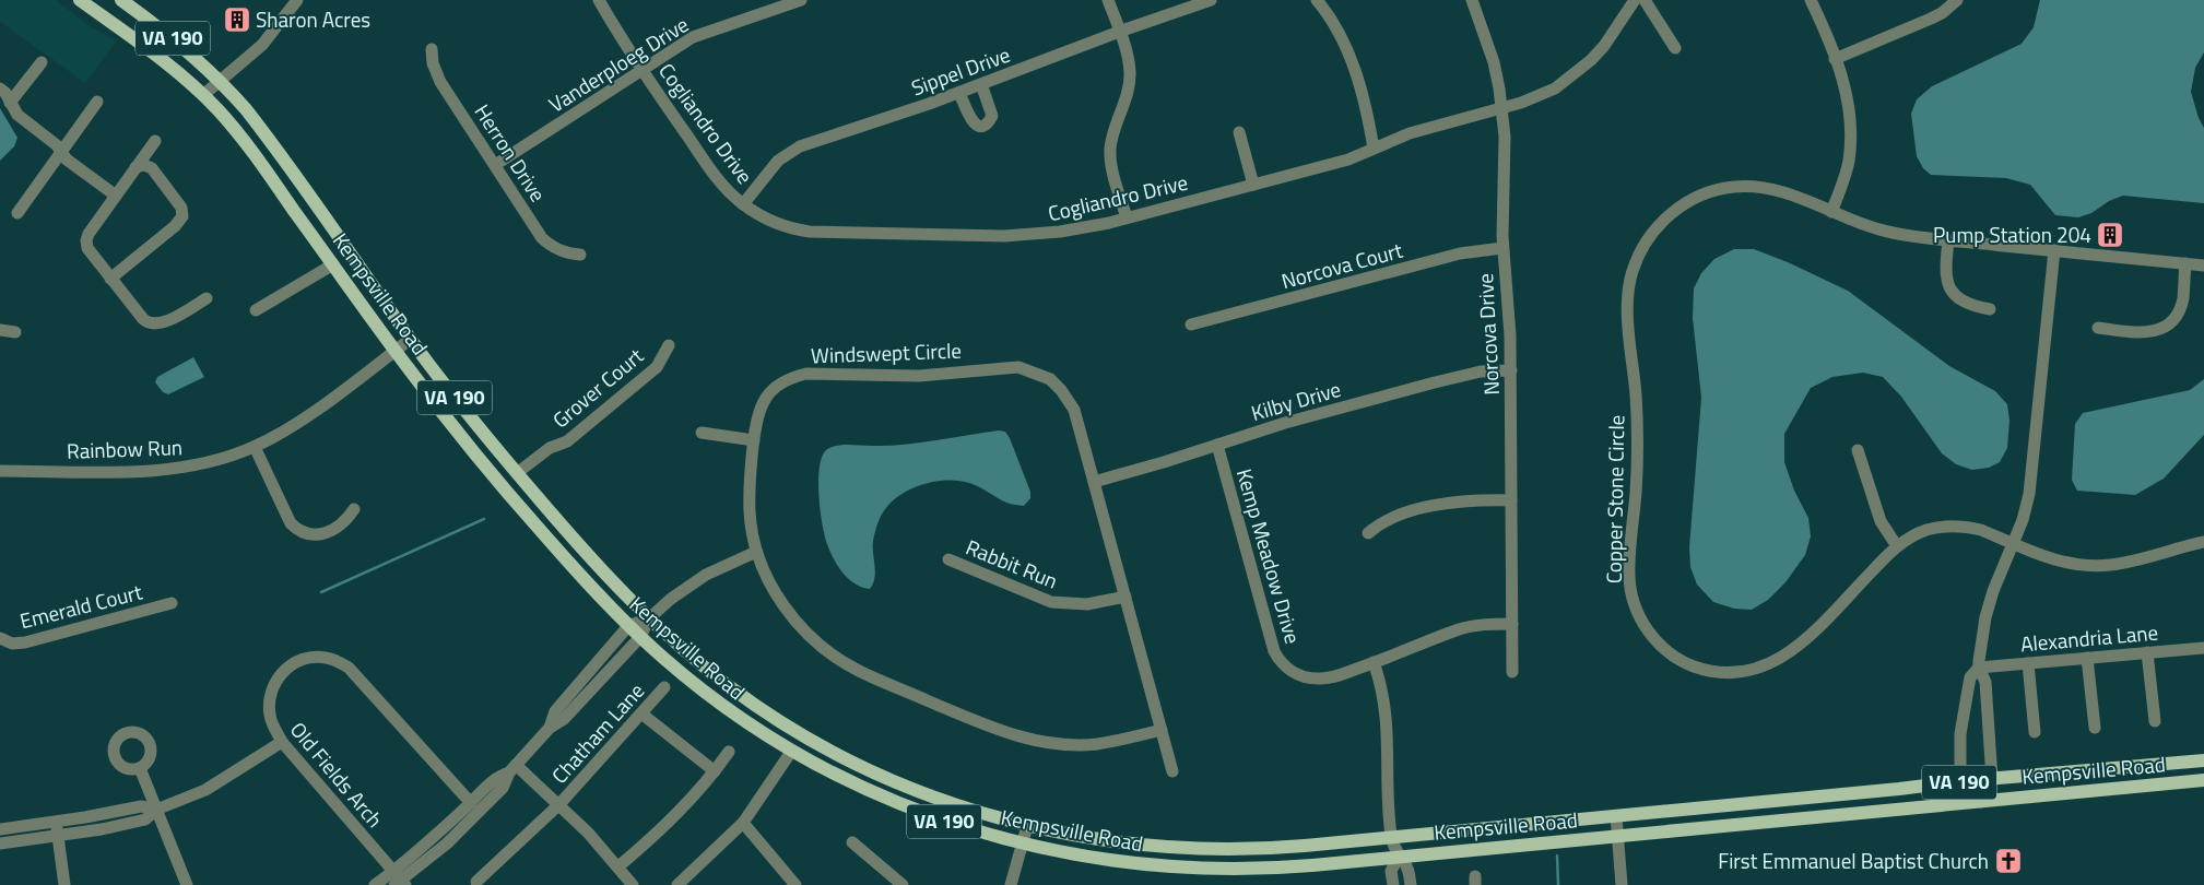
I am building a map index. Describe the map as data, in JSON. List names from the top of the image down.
{
  "streets": {
    "main road": ["VA 190", "Kempsville Road"],
    "street": [
      "Vanderploeg Drive",
      "Sippel Drive",
      "Cogliandro Drive",
      "Herron Drive",
      "Norcova Court",
      "Norcova Drive",
      "Windswept Circle",
      "Grover Court",
      "Kilby Drive",
      "Rainbow Run",
      "Copper Stone Circle",
      "Kemp Meadow Drive",
      "Rabbit Run",
      "Emerald Court",
      "Alexandria Lane",
      "Chatham Lane",
      "Old Fields Arch"
    ]
  },
  "crossings": [
    ["Vanderploeg Drive", "Cogliandro Drive"],
    ["Vanderploeg Drive", "Herron Drive"],
    ["Sippel Drive", "Cogliandro Drive"],
    ["Cogliandro Drive", "Norcova Drive"],
    ["Norcova Court", "Norcova Drive"],
    ["Kempsville Road", "Grover Court"],
    ["Kempsville Road", "Rainbow Run"],
    ["Norcova Drive", "Kilby Drive"],
    ["Norcova Drive", "Kemp Meadow Drive"],
    ["Windswept Circle", "Kilby Drive"],
    ["Windswept Circle", "Rabbit Run"],
    ["Kilby Drive", "Kemp Meadow Drive"]
  ],
  "places": {
    "building": ["Sharon Acres", "Pump Station 204"],
    "church": ["First Emmanuel Baptist Church"]
  }
}
